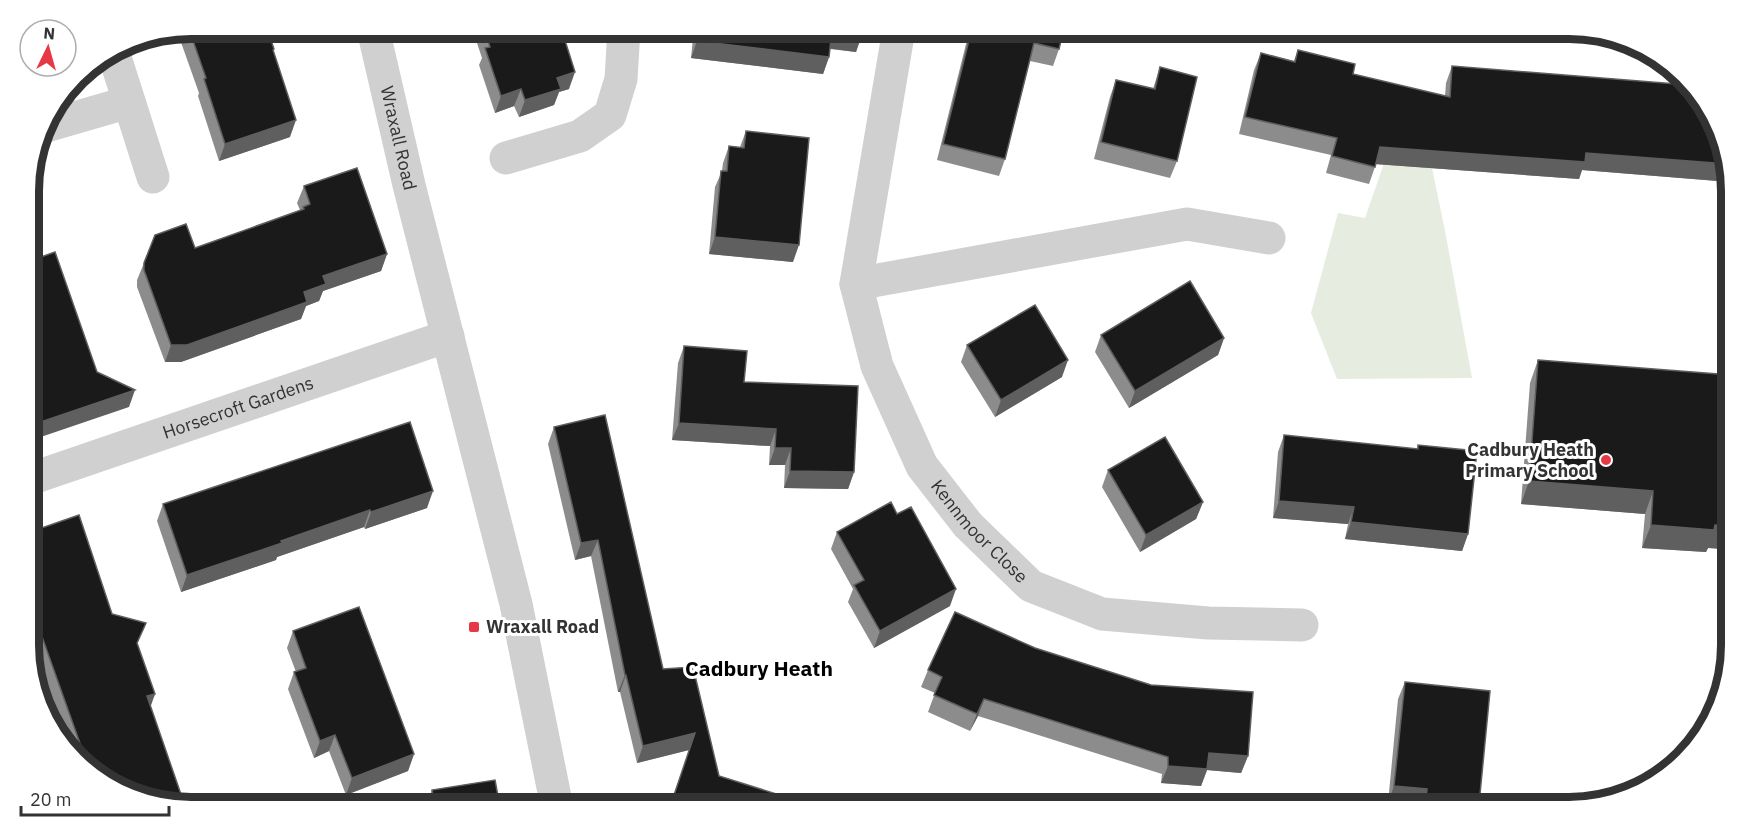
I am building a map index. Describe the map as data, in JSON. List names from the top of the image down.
{
  "streets": {
    "street": ["Wraxall Road", "Horsecroft Gardens", "Kennmoor Close"]
  },
  "crossings": [
    ["Wraxall Road", "Horsecroft Gardens"]
  ],
  "districts": ["Cadbury Heath"],
  "places": {
    "other": ["Cadbury Heath Primary School"],
    "transit": ["Wraxall Road"]
  },
  "scale_bar": "20 m",
  "north": "top"
}
